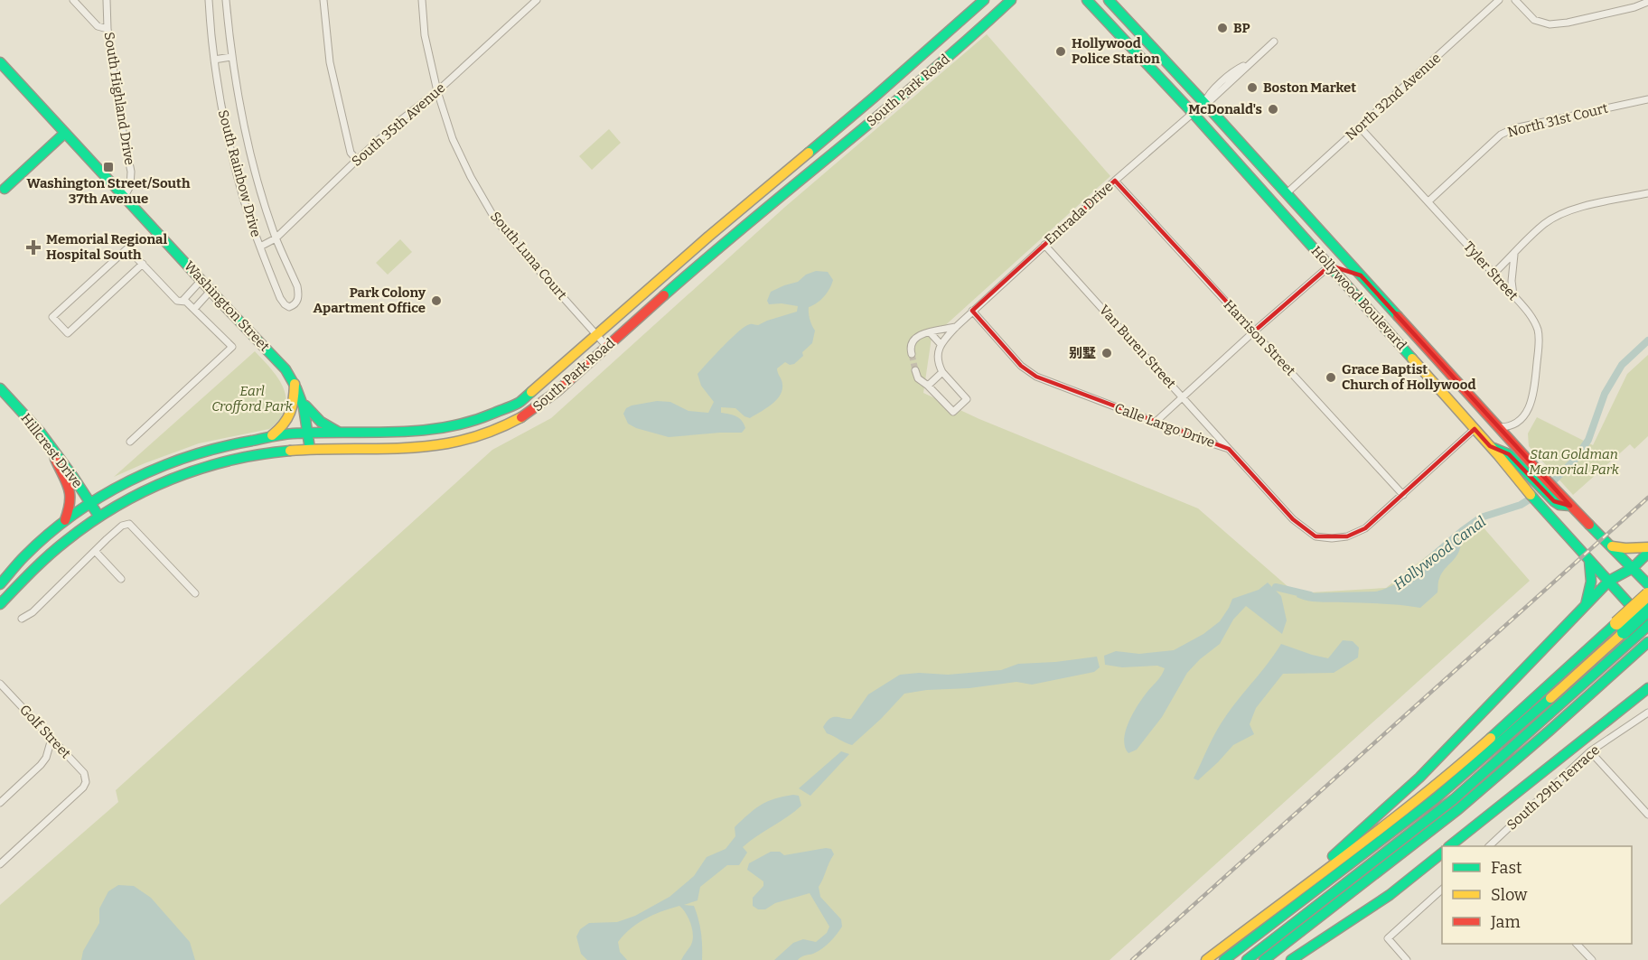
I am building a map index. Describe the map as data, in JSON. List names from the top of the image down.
{
  "streets": {
    "main road": [
      "South Park Road",
      "Hollywood Boulevard",
      "Washington Street",
      "Hillcrest Drive"
    ],
    "street": [
      "North 32nd Avenue",
      "South Highland Drive",
      "North 31st Court",
      "South 35th Avenue",
      "South Rainbow Drive",
      "Entrada Drive",
      "South Luna Court",
      "Tyler Street",
      "Harrison Street",
      "Van Buren Street",
      "Calle Largo Drive",
      "Golf Street",
      "South 29th Terrace"
    ]
  },
  "crossings": [
    ["South Park Road", "South Luna Court"],
    ["South Park Road", "Washington Street"],
    ["South Park Road", "Hillcrest Drive"],
    ["North 32nd Avenue", "Tyler Street"],
    ["North 32nd Avenue", "Hollywood Boulevard"],
    ["South Highland Drive", "Washington Street"],
    ["North 31st Court", "Tyler Street"],
    ["South 35th Avenue", "South Rainbow Drive"],
    ["South 35th Avenue", "South Luna Court"],
    ["Entrada Drive", "Hollywood Boulevard"],
    ["Entrada Drive", "Harrison Street"],
    ["Entrada Drive", "Van Buren Street"],
    ["Entrada Drive", "Calle Largo Drive"],
    ["Tyler Street", "Hollywood Boulevard"],
    ["Hollywood Boulevard", "Calle Largo Drive"],
    ["Harrison Street", "Calle Largo Drive"],
    ["Van Buren Street", "Calle Largo Drive"]
  ],
  "water": ["Hollywood Canal"],
  "parks": ["Earl Crofford Park", "Stan Goldman Memorial Park"],
  "places": {
    "other": [
      "BP",
      "Hollywood Police Station",
      "Boston Market",
      "McDonald's",
      "Park Colony Apartment Office",
      "别墅",
      "Grace Baptist Church of Hollywood"
    ],
    "transit": ["Washington Street/South 37th Avenue"],
    "health": ["Memorial Regional Hospital South"]
  },
  "legend": ["Fast", "Slow", "Jam"]
}
